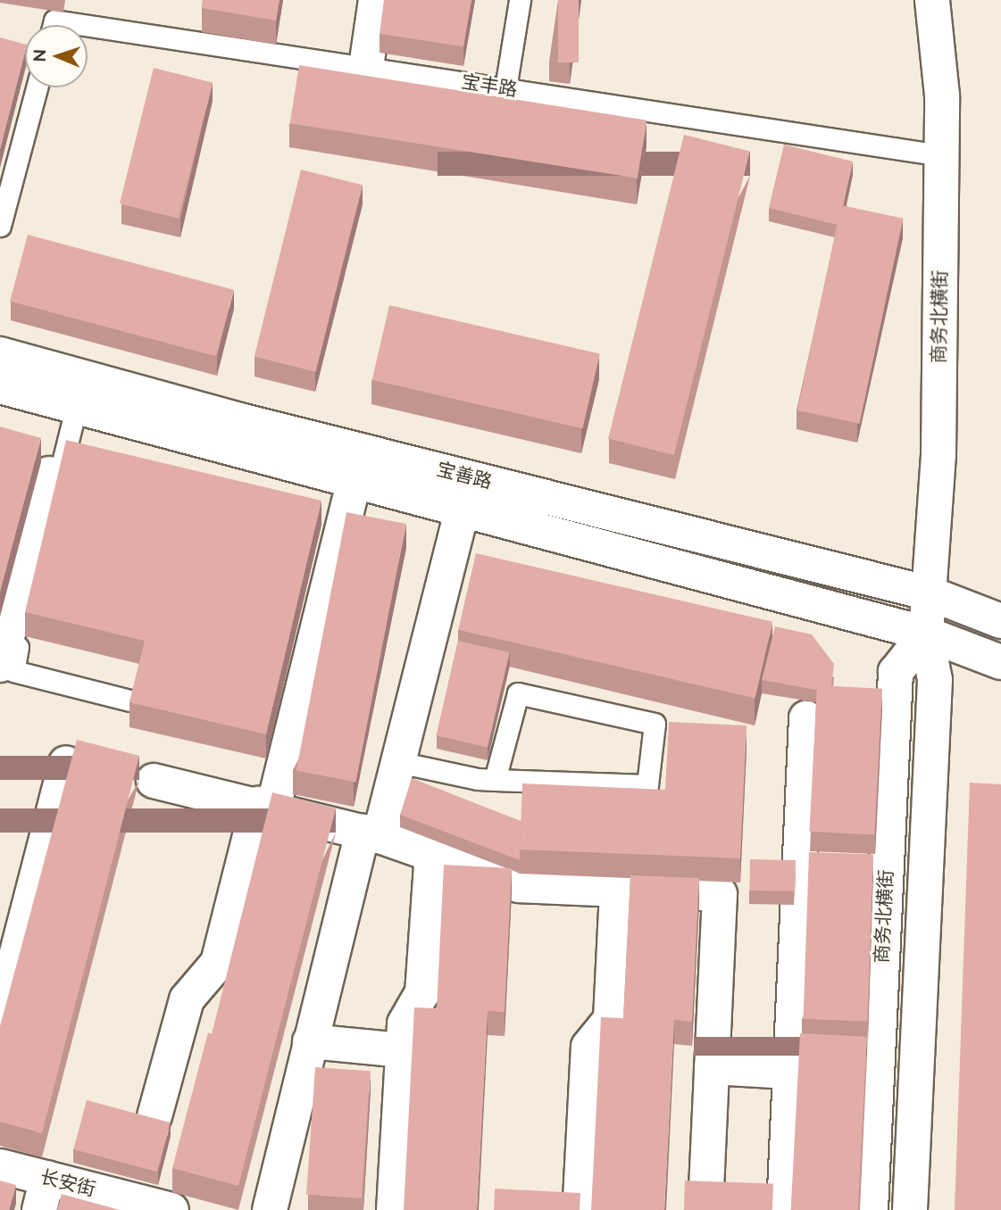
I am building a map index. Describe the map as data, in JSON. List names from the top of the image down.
{
  "streets": {
    "street": ["商务北横街", "宝善路", "长安街"],
    "lane": ["宝丰路"]
  },
  "crossings": [
    ["宝丰路", "商务北横街"],
    ["商务北横街", "宝善路"]
  ],
  "north": "left"
}
